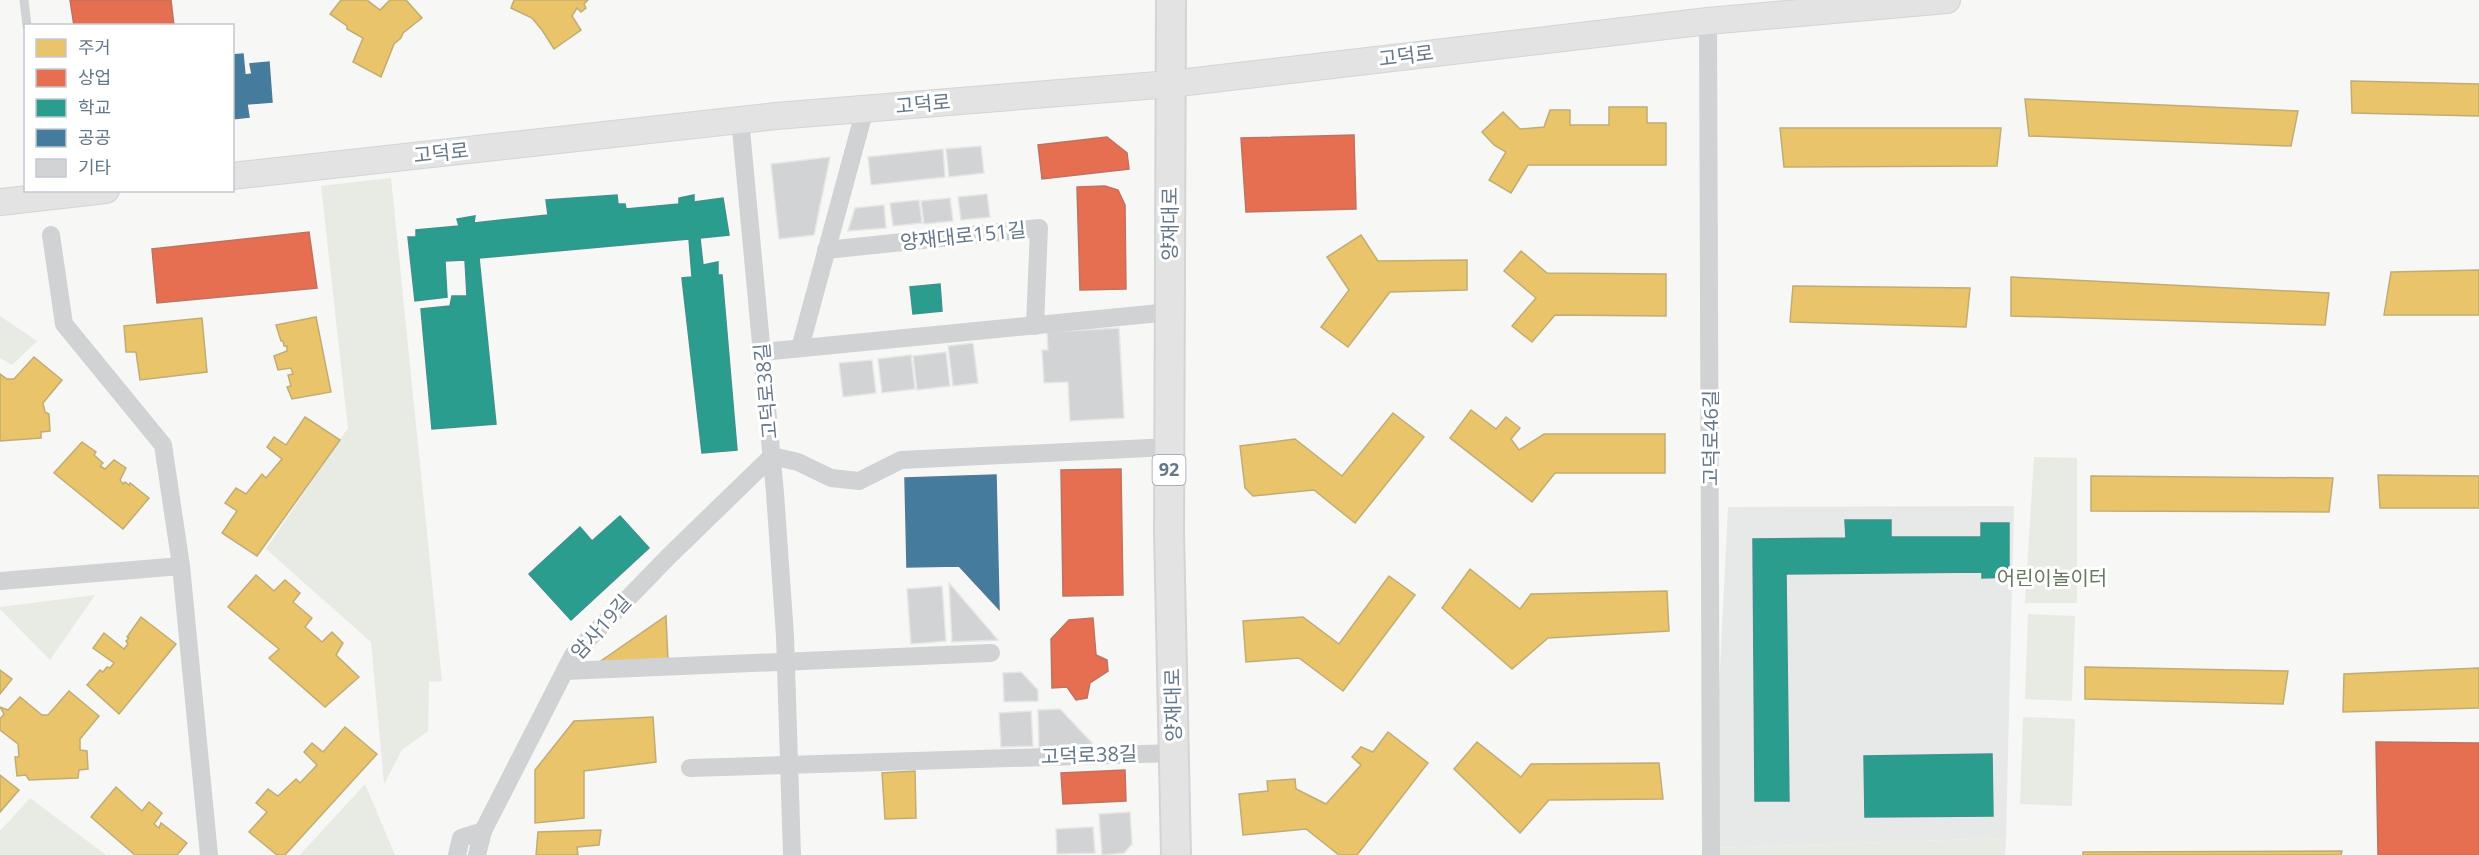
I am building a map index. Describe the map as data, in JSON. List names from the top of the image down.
{
  "streets": {
    "main road": ["고덕로", "양재대로", "92"],
    "street": [
      "양재대로151길",
      "고덕로38길",
      "고덕로46길",
      "암사19길"
    ]
  },
  "crossings": [
    ["고덕로", "양재대로"],
    ["고덕로", "고덕로38길"],
    ["고덕로", "고덕로46길"],
    ["양재대로", "고덕로38길"],
    ["고덕로38길", "암사19길"]
  ],
  "parks": ["어린이놀이터"],
  "legend": [
    "주거",
    "상업",
    "학교",
    "공공",
    "기타"
  ]
}
